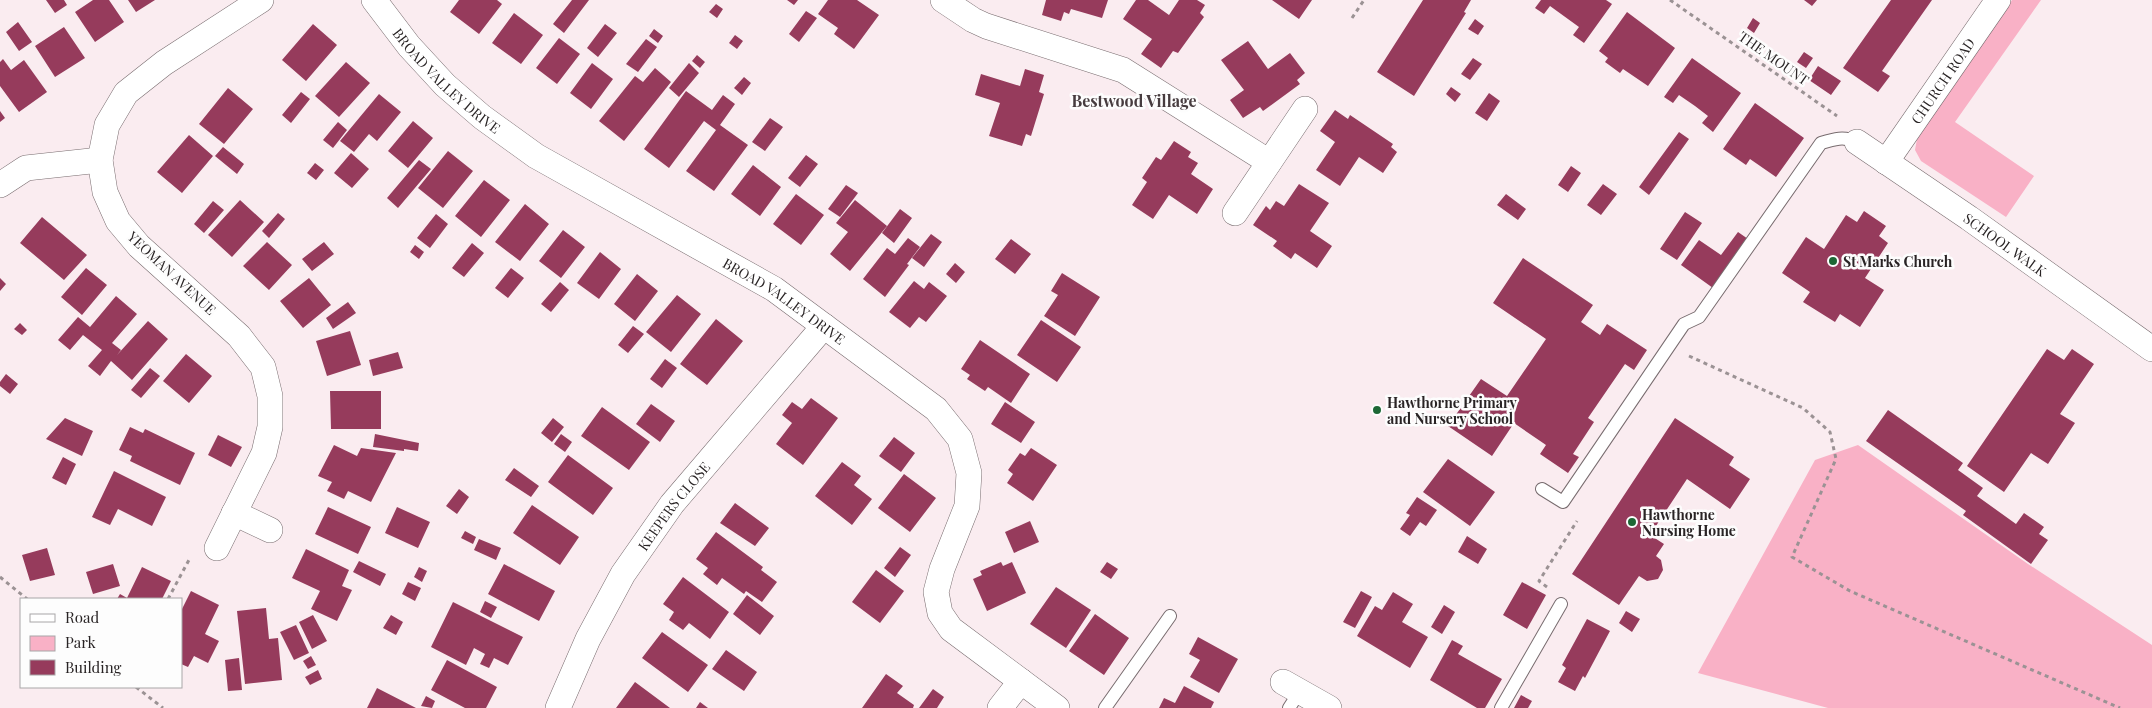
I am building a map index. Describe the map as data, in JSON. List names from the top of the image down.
{
  "streets": {
    "street": [
      "BROAD VALLEY DRIVE",
      "CHURCH ROAD",
      "SCHOOL WALK",
      "YEOMAN AVENUE",
      "KEEPERS CLOSE"
    ],
    "path": ["THE MOUNT"]
  },
  "crossings": [
    ["THE MOUNT", "SCHOOL WALK"],
    ["BROAD VALLEY DRIVE", "KEEPERS CLOSE"],
    ["CHURCH ROAD", "SCHOOL WALK"]
  ],
  "districts": ["Bestwood Village"],
  "places": ["St Marks Church", "Hawthorne Primary and Nursery School", "Hawthorne Nursing Home"],
  "legend": ["Road", "Park", "Building"]
}
